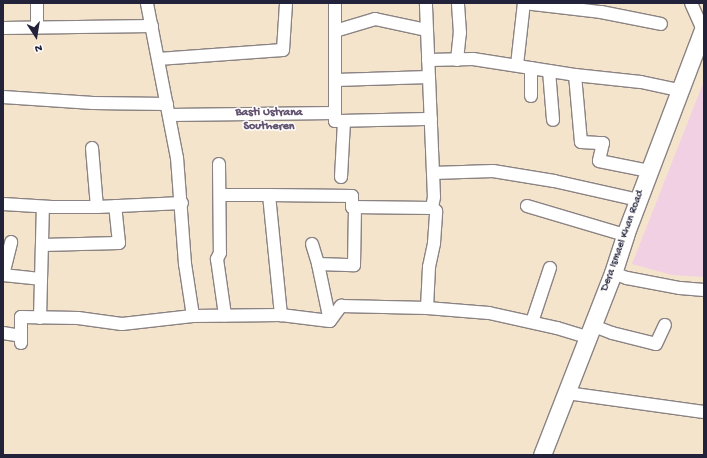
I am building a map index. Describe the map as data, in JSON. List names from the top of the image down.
{
  "streets": {
    "highway": ["Dera Ismael Khan Road"]
  },
  "districts": ["Basti Ustrana Southeren"],
  "north": "bottom"
}
